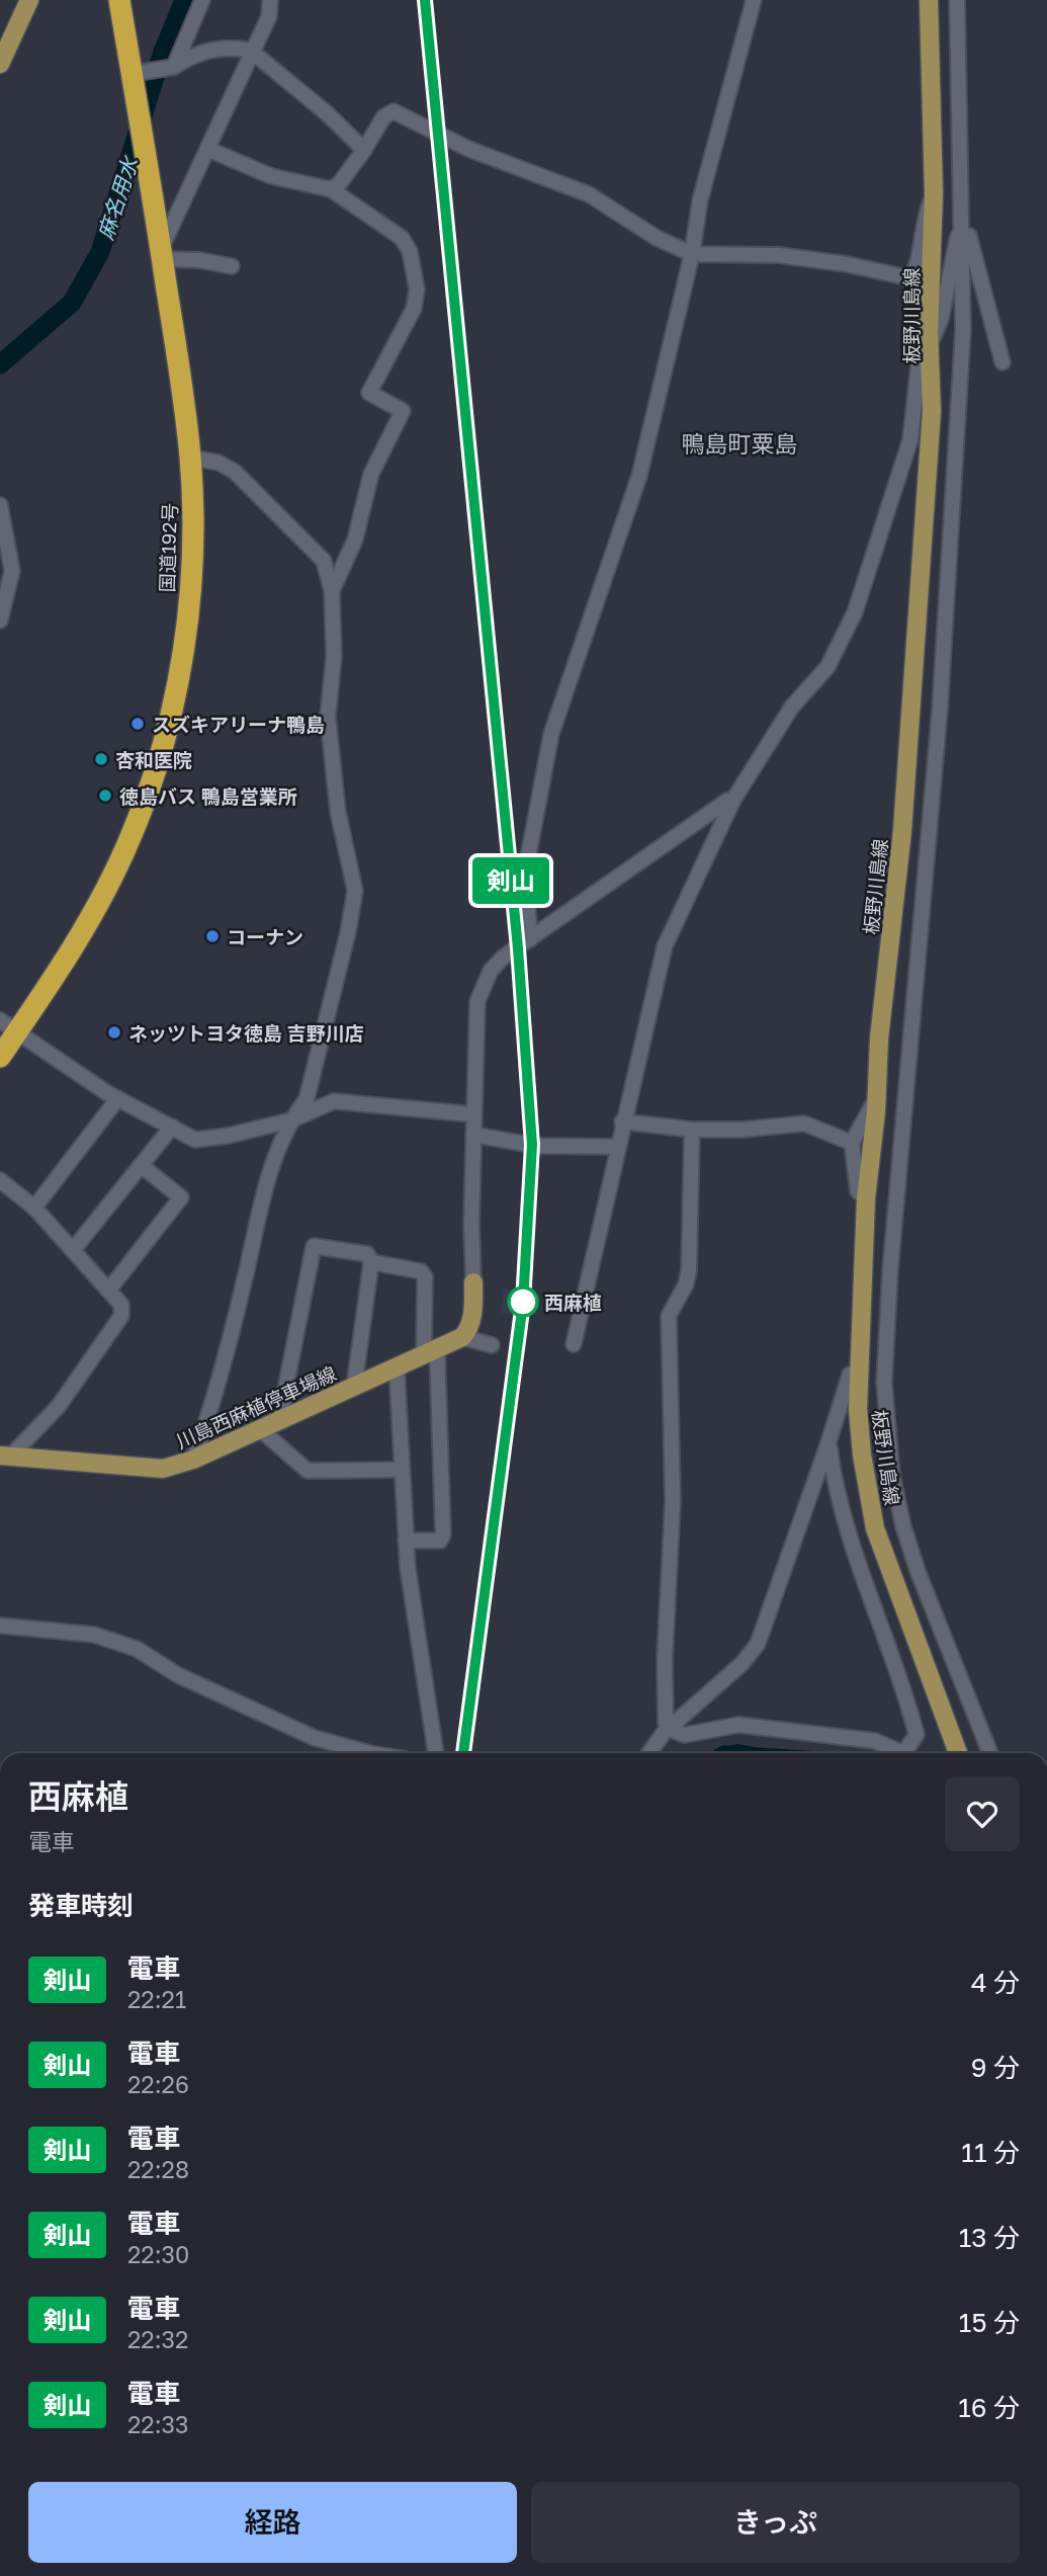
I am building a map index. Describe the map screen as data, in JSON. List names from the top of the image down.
{
  "streets": {
    "highway": ["国道192号"],
    "main road": ["板野川島線", "川島西麻植停車場線"]
  },
  "districts": ["鴨島町粟島"],
  "water": ["麻名用水"],
  "places": [
    "スズキアリーナ鴨島",
    "杏和医院",
    "徳島バス 鴨島営業所",
    "コーナン",
    "ネッツトヨタ徳島 吉野川店",
    "西麻植"
  ],
  "page": {
    "on_map": "剣山",
    "heading": [
      ["西麻植", "電車"],
      "発車時刻"
    ],
    "list": [
      {
        "mark": "剣山",
        "name": "電車",
        "note": "22:21",
        "value": "4 分"
      },
      {
        "mark": "剣山",
        "name": "電車",
        "note": "22:26",
        "value": "9 分"
      },
      {
        "mark": "剣山",
        "name": "電車",
        "note": "22:28",
        "value": "11 分"
      },
      {
        "mark": "剣山",
        "name": "電車",
        "note": "22:30",
        "value": "13 分"
      },
      {
        "mark": "剣山",
        "name": "電車",
        "note": "22:32",
        "value": "15 分"
      },
      {
        "mark": "剣山",
        "name": "電車",
        "note": "22:33",
        "value": "16 分"
      }
    ],
    "buttons": ["経路", "きっぷ"]
  }
}
